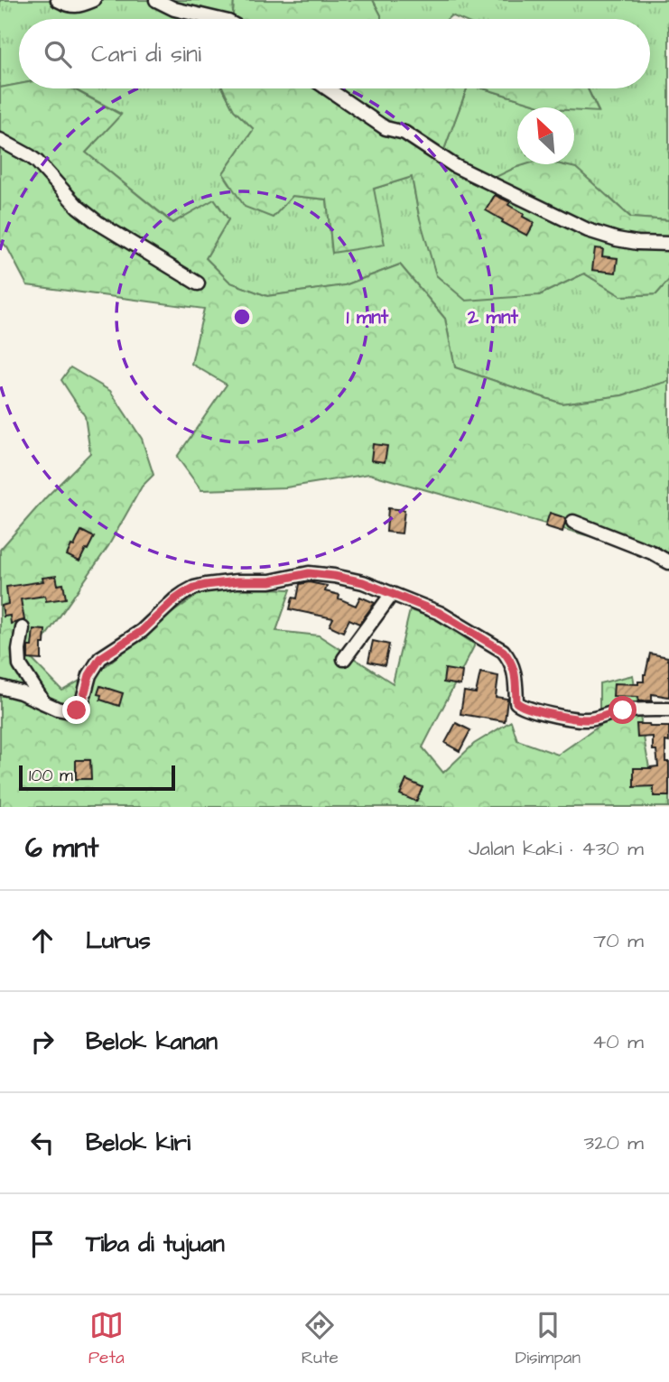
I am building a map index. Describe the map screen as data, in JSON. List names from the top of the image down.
{
  "scale_bar": "100 m",
  "north": "top left",
  "page": {
    "search": "Cari di sini",
    "scale": "100 m",
    "heading": ["6 mnt", "Jalan kaki · 430 m"],
    "list": [
      ["Lurus", "70 m"],
      ["Belok kanan", "40 m"],
      ["Belok kiri", "320 m"],
      "Tiba di tujuan"
    ],
    "nav": ["Peta", "Rute", "Disimpan"]
  },
  "rings": ["1 mnt", "2 mnt"]
}
